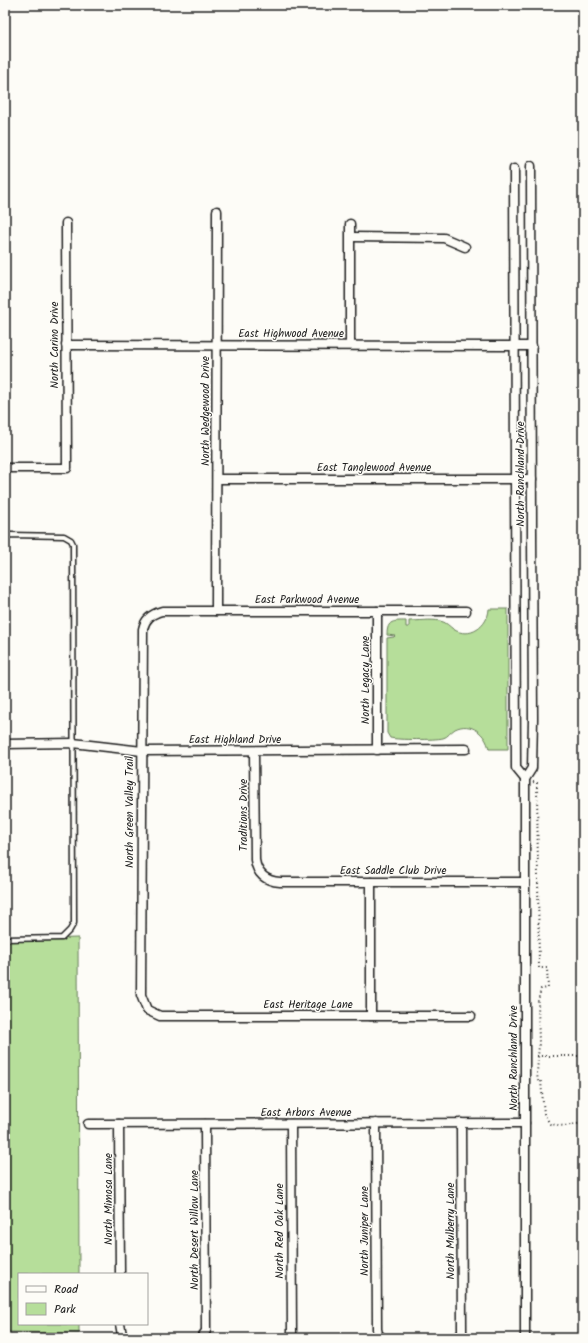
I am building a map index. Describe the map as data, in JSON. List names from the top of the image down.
{
  "streets": {
    "street": [
      "East Highwood Avenue",
      "North Carino Drive",
      "North Wedgewood Drive",
      "East Tanglewood Avenue",
      "North Ranchland Drive",
      "East Parkwood Avenue",
      "North Legacy Lane",
      "East Highland Drive",
      "North Green Valley Trail",
      "Traditions Drive",
      "East Saddle Club Drive",
      "East Heritage Lane",
      "East Arbors Avenue",
      "North Mimosa Lane",
      "North Desert Willow Lane",
      "North Red Oak Lane",
      "North Juniper Lane",
      "North Mulberry Lane"
    ]
  },
  "crossings": [
    ["East Highwood Avenue", "North Carino Drive"],
    ["East Highwood Avenue", "North Wedgewood Drive"],
    ["East Highwood Avenue", "North Ranchland Drive"],
    ["North Wedgewood Drive", "East Tanglewood Avenue"],
    ["North Wedgewood Drive", "East Parkwood Avenue"],
    ["East Tanglewood Avenue", "North Ranchland Drive"],
    ["North Ranchland Drive", "East Saddle Club Drive"],
    ["North Ranchland Drive", "East Arbors Avenue"],
    ["East Parkwood Avenue", "North Legacy Lane"],
    ["East Parkwood Avenue", "North Green Valley Trail"],
    ["North Legacy Lane", "East Highland Drive"],
    ["East Highland Drive", "North Green Valley Trail"],
    ["East Highland Drive", "Traditions Drive"],
    ["North Green Valley Trail", "East Heritage Lane"],
    ["Traditions Drive", "East Saddle Club Drive"],
    ["East Arbors Avenue", "North Mimosa Lane"],
    ["East Arbors Avenue", "North Desert Willow Lane"],
    ["East Arbors Avenue", "North Red Oak Lane"],
    ["East Arbors Avenue", "North Juniper Lane"],
    ["East Arbors Avenue", "North Mulberry Lane"]
  ],
  "legend": ["Road", "Park"]
}
